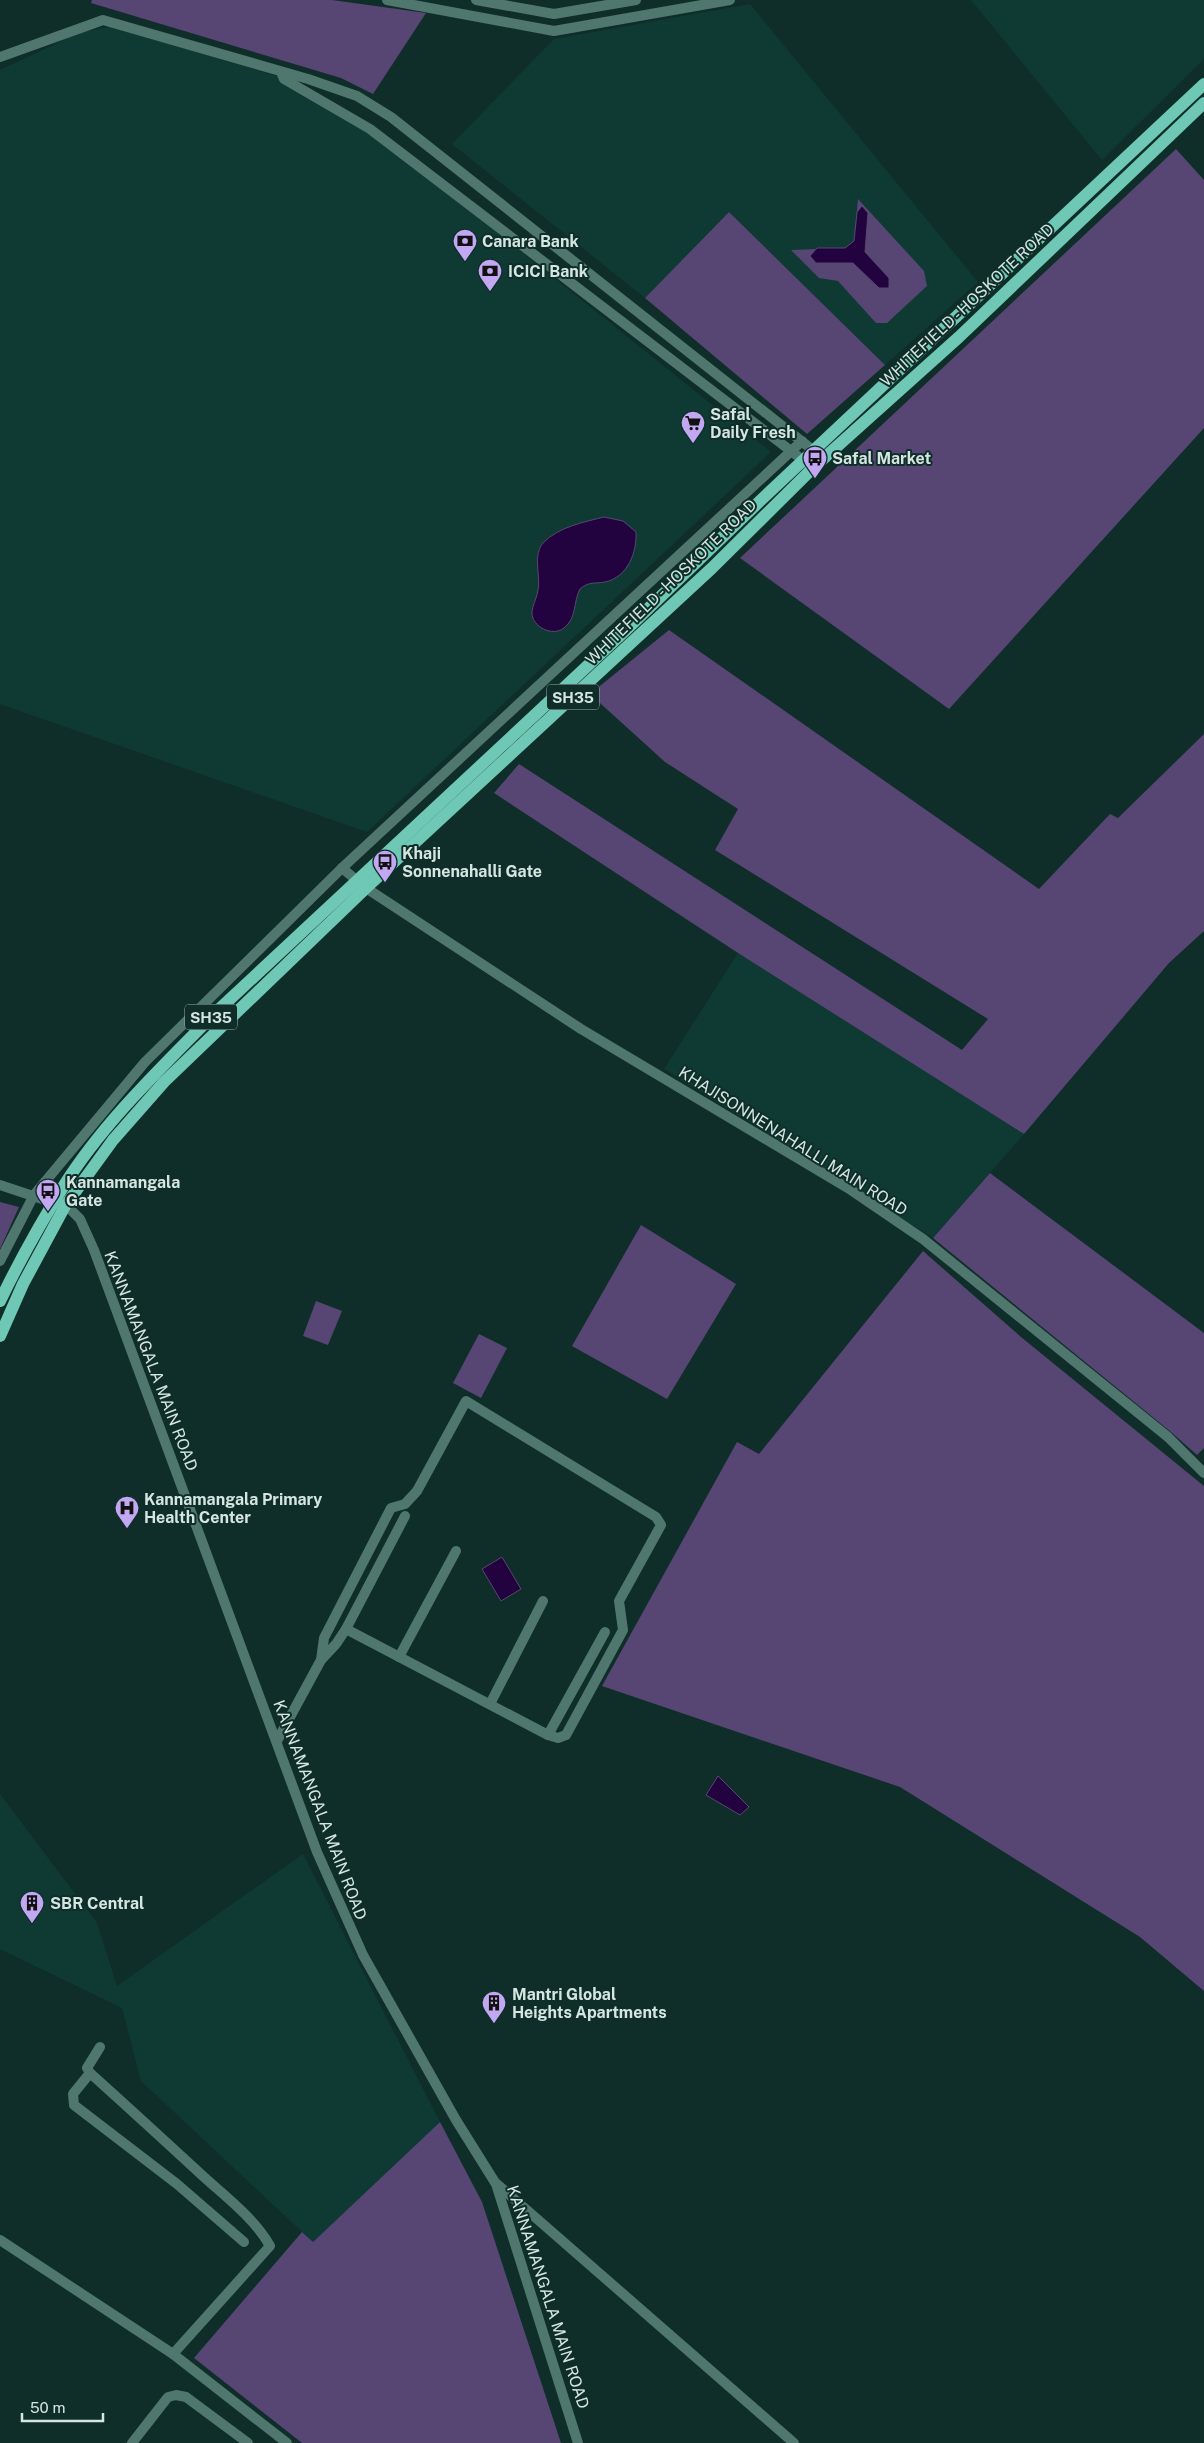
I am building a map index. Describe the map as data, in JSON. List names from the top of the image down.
{
  "streets": {
    "main road": ["WHITEFIELD - HOSKOTE ROAD", "SH35"],
    "street": ["KHAJISONNENAHALLI MAIN ROAD", "KANNAMANGALA MAIN ROAD"]
  },
  "crossings": [
    ["WHITEFIELD - HOSKOTE ROAD", "KHAJISONNENAHALLI MAIN ROAD"],
    ["WHITEFIELD - HOSKOTE ROAD", "KANNAMANGALA MAIN ROAD"]
  ],
  "places": {
    "bank": ["Canara Bank", "ICICI Bank"],
    "supermarket": ["Safal Daily Fresh"],
    "bus stop": ["Safal Market", "Khaji Sonnenahalli Gate", "Kannamangala Gate"],
    "hospital": ["Kannamangala Primary Health Center"],
    "building": ["SBR Central", "Mantri Global Heights Apartments"]
  },
  "scale_bar": "50 m"
}
